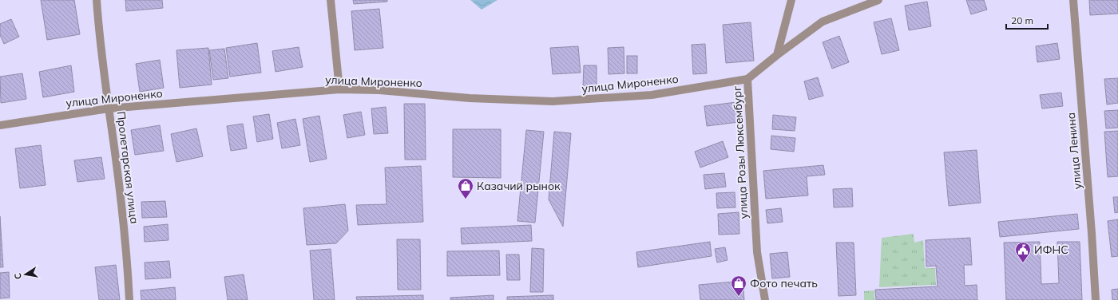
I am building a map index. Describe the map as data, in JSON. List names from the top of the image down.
{
  "streets": {
    "street": [
      "улица Мироненко",
      "улица Ленина",
      "улица Розы Люксембург",
      "Пролетарская улица"
    ]
  },
  "crossings": [
    ["улица Мироненко", "улица Розы Люксембург"],
    ["улица Мироненко", "Пролетарская улица"]
  ],
  "places": {
    "shop": ["Казачий рынок", "Фото печать"],
    "public building": ["ИФНС"]
  },
  "scale_bar": "20 m",
  "north": "left"
}
